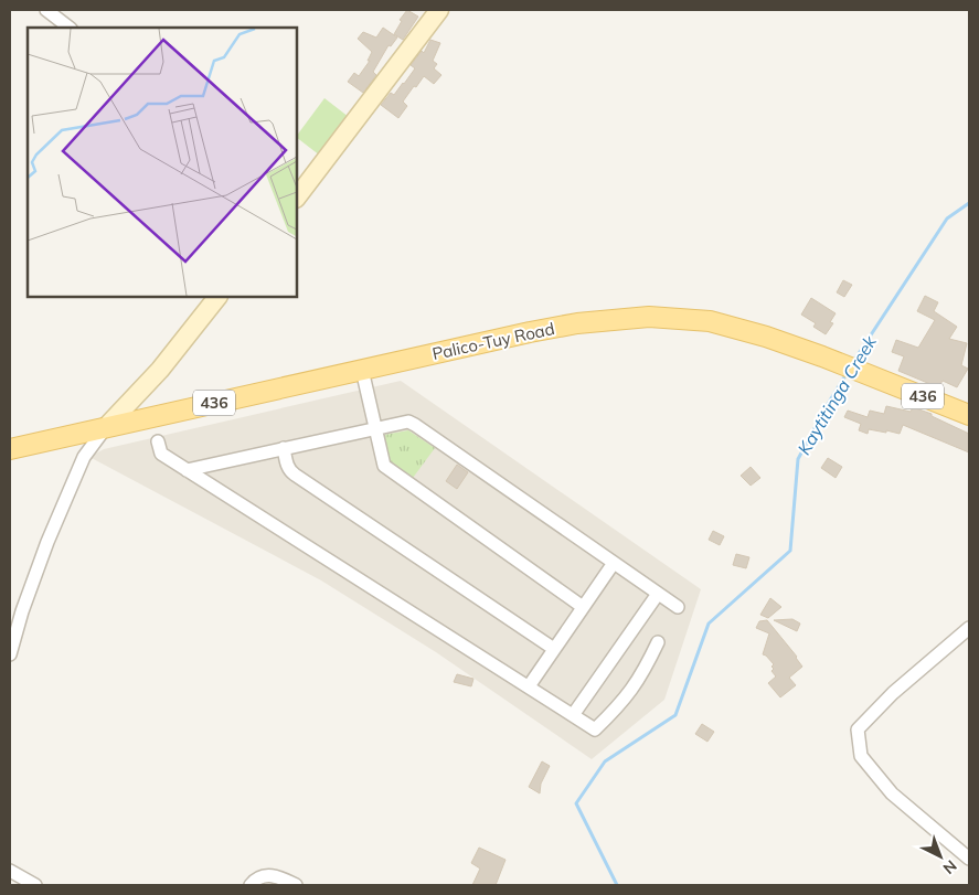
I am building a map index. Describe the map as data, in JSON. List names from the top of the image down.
{
  "streets": {
    "main road": ["Palico-Tuy Road", "436"]
  },
  "water": ["Kaytitinga Creek"],
  "north": "bottom right"
}
